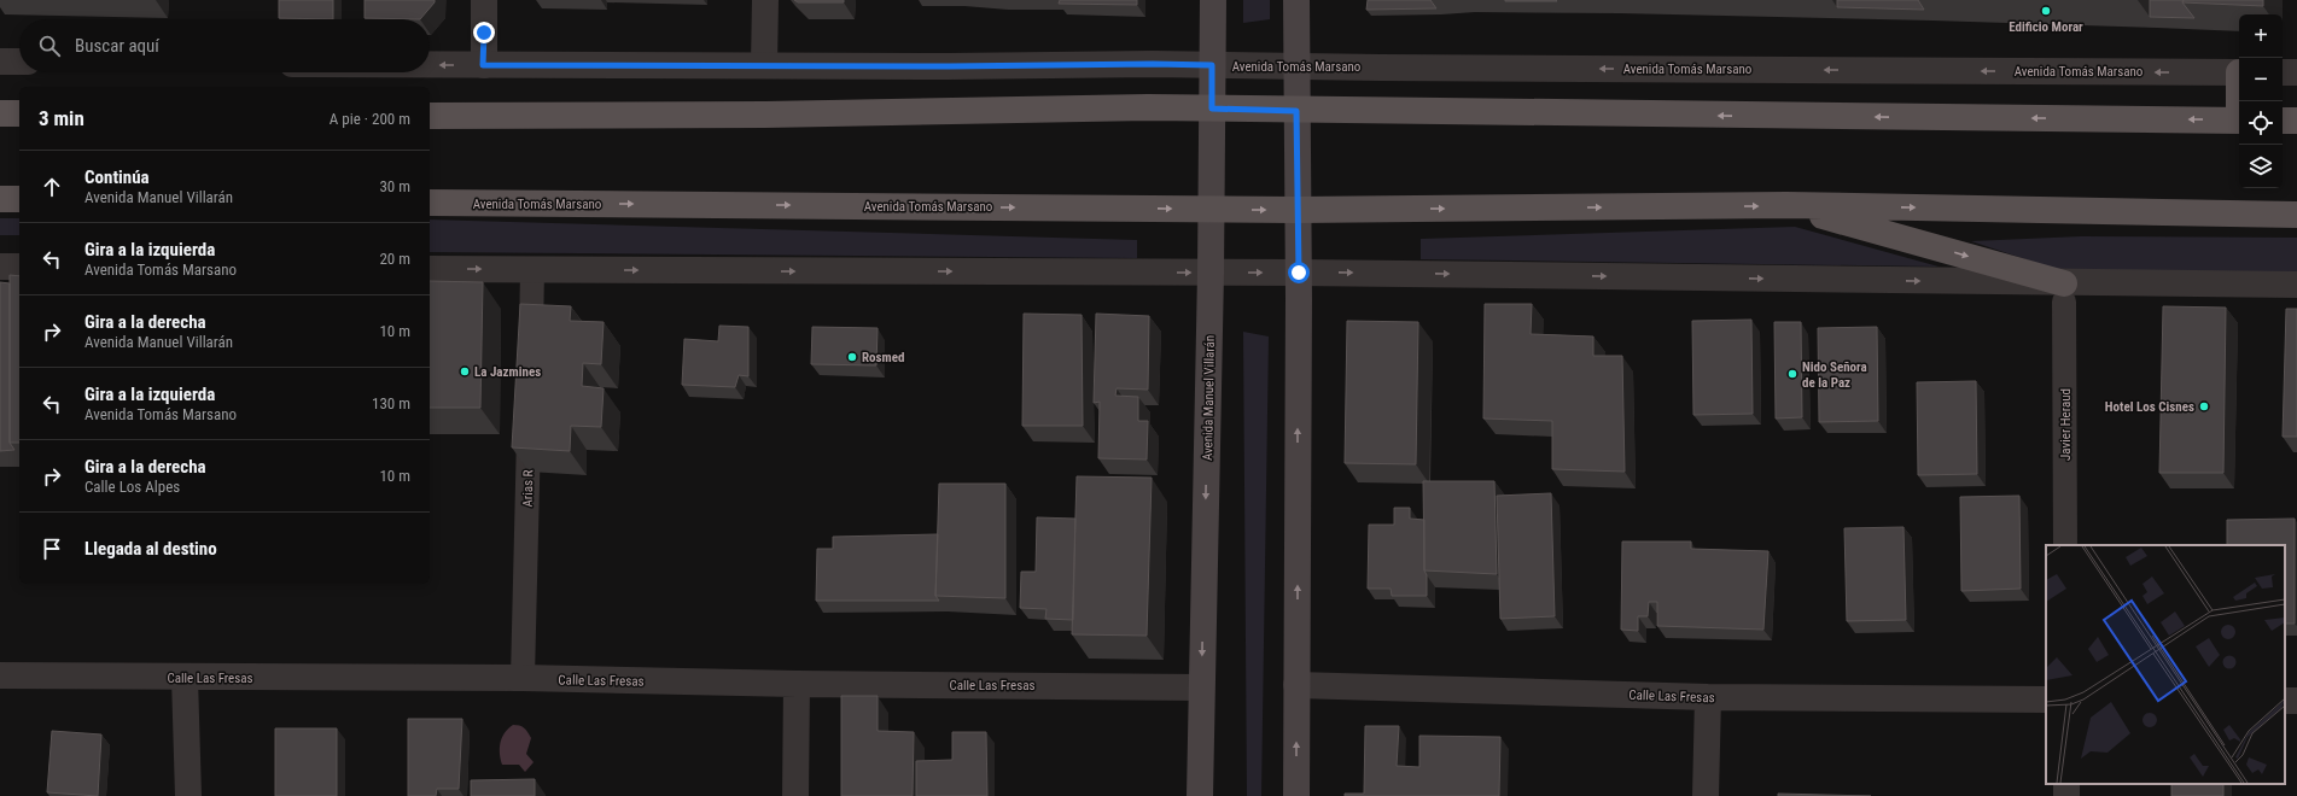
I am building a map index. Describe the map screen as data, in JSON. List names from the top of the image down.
{
  "streets": {
    "main road": ["Avenida Tomás Marsano", "Avenida Manuel Villarán"],
    "street": ["Javier Heraud", "Arias R", "Calle Las Fresas"]
  },
  "crossings": [
    ["Avenida Tomás Marsano", "Avenida Manuel Villarán"],
    ["Avenida Manuel Villarán", "Calle Las Fresas"],
    ["Arias R", "Calle Las Fresas"]
  ],
  "places": [
    "Edificio Morar",
    "Rosmed",
    "La Jazmines",
    "Nido Señora de la Paz",
    "Hotel Los Cisnes"
  ],
  "page": {
    "map_buttons": ["+", "−"],
    "search": "Buscar aquí",
    "heading": ["3 min", "A pie · 200 m"],
    "list": [
      ["Continúa", "Avenida Manuel Villarán", "30 m"],
      ["Gira a la izquierda", "Avenida Tomás Marsano", "20 m"],
      ["Gira a la derecha", "Avenida Manuel Villarán", "10 m"],
      ["Gira a la izquierda", "Avenida Tomás Marsano", "130 m"],
      ["Gira a la derecha", "Calle Los Alpes", "10 m"],
      "Llegada al destino"
    ]
  }
}
